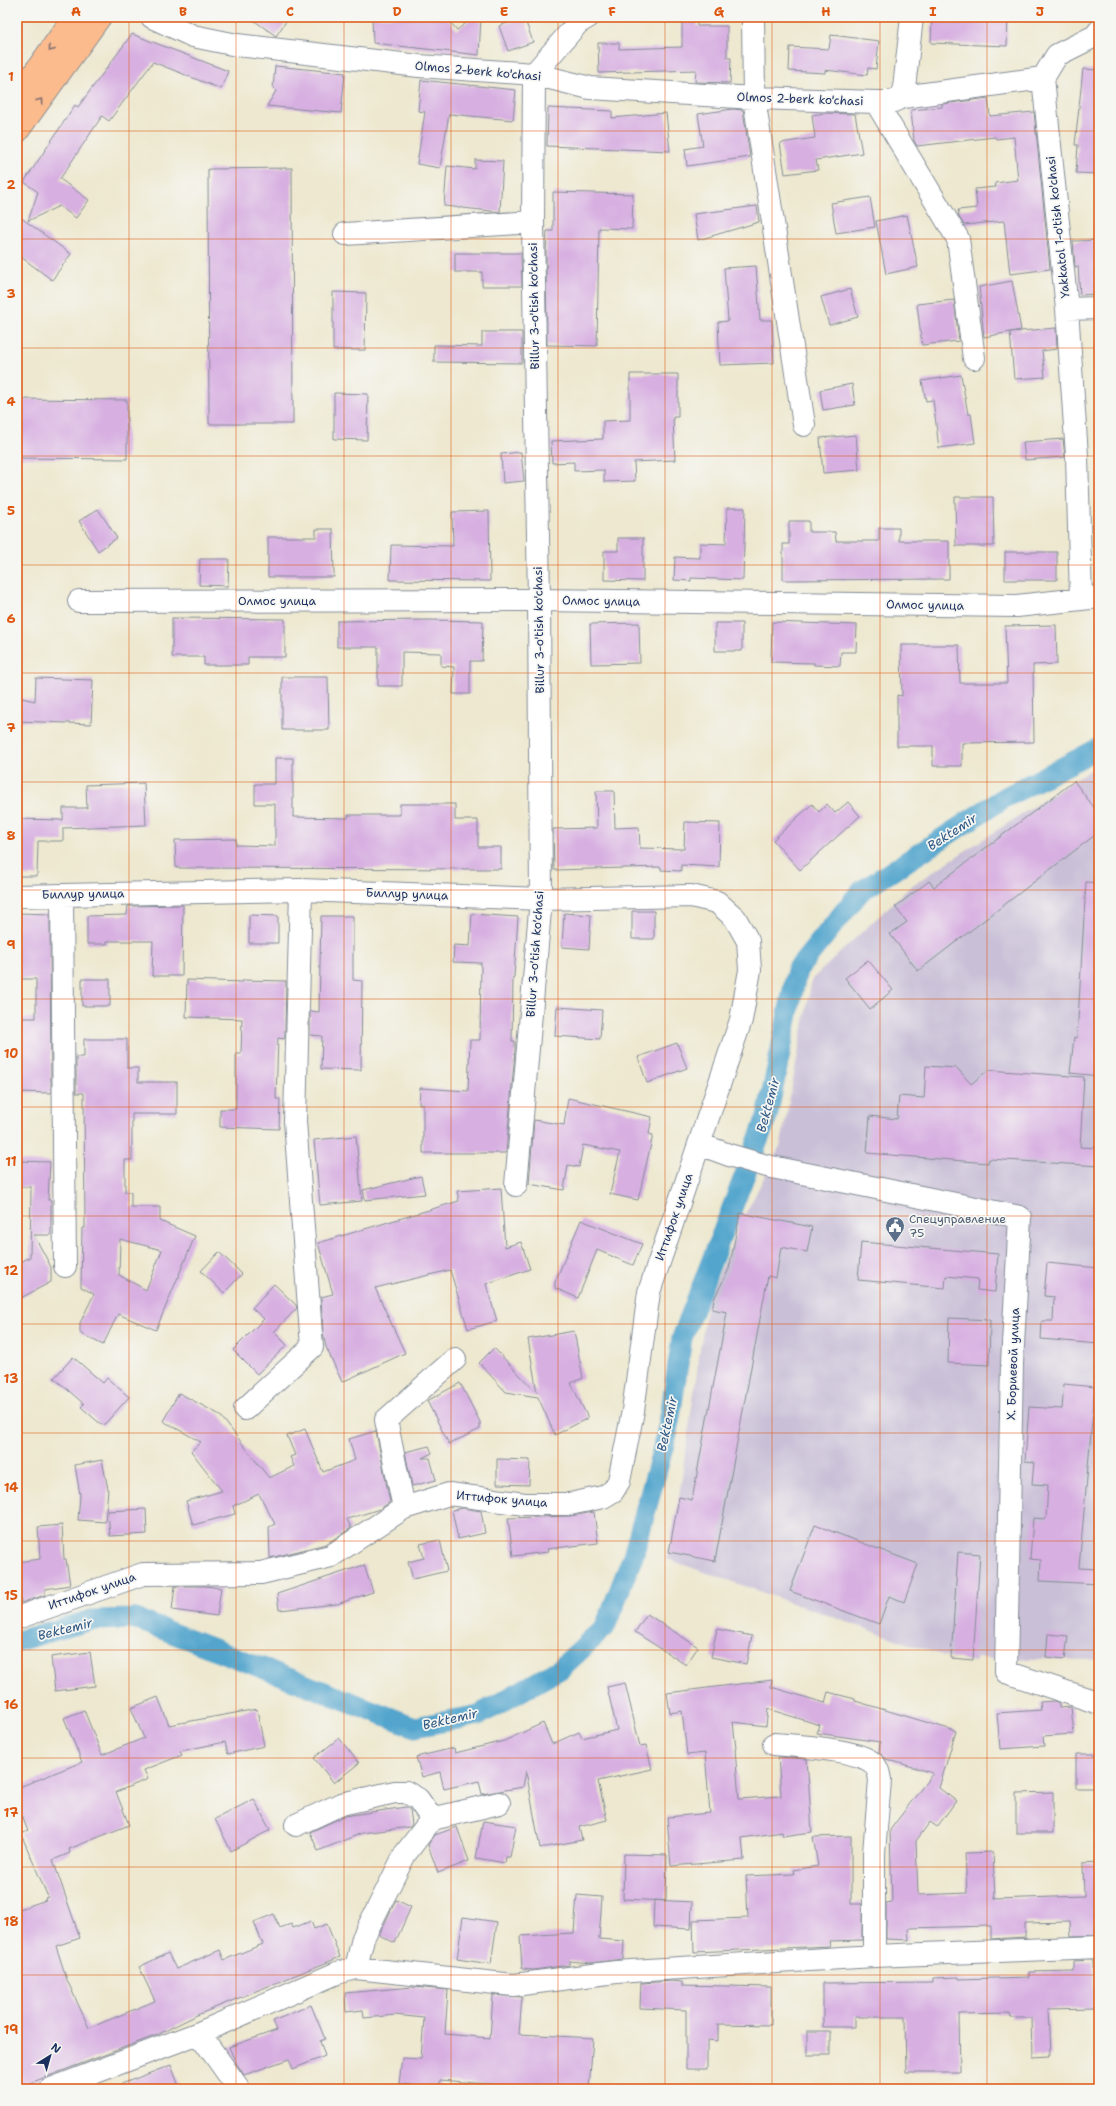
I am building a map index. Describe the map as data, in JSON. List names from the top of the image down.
{
  "streets": {
    "street": [
      "Olmos 2-berk ko'chasi",
      "Yakkatol 1-o'tish ko'chasi",
      "Billur 3-o'tish ko'chasi",
      "Олмос улица",
      "Биллур улица",
      "Иттифок улица",
      "Х. Бориевой улица"
    ]
  },
  "crossings": [
    ["Olmos 2-berk ko'chasi", "Billur 3-o'tish ko'chasi"],
    ["Yakkatol 1-o'tish ko'chasi", "Олмос улица"],
    ["Billur 3-o'tish ko'chasi", "Олмос улица"],
    ["Billur 3-o'tish ko'chasi", "Биллур улица"],
    ["Биллур улица", "Иттифок улица"],
    ["Иттифок улица", "Х. Бориевой улица"]
  ],
  "water": ["Bektemir"],
  "places": {
    "public building": ["Спецуправление 75"]
  },
  "north": "top right",
  "grid": {
    "columns": [
      "A",
      "B",
      "C",
      "D",
      "E",
      "F",
      "G",
      "H",
      "I",
      "J"
    ],
    "rows": [
      "1",
      "2",
      "3",
      "4",
      "5",
      "6",
      "7",
      "8",
      "9",
      "10",
      "11",
      "12",
      "13",
      "14",
      "15",
      "16",
      "17",
      "18",
      "19"
    ]
  }
}
